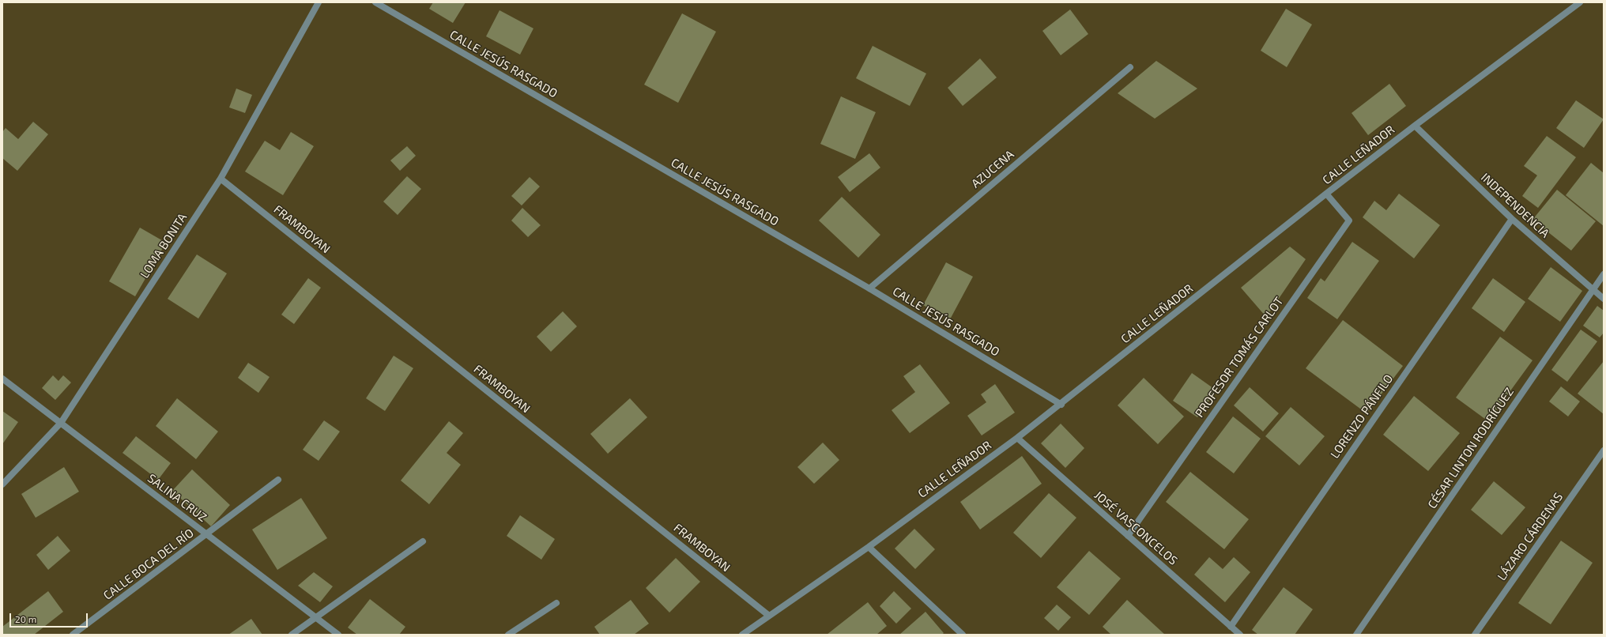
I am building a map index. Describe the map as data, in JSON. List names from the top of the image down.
{
  "streets": {
    "street": [
      "CALLE JESÚS RASGADO",
      "CALLE LEÑADOR",
      "AZUCENA",
      "INDEPENDENCIA",
      "FRAMBOYAN",
      "LOMA BONITA",
      "PROFESOR TOMÁS CARLOT",
      "LORENZO PÁNFILO",
      "CÉSAR LINTON RODRÍGUEZ",
      "SALINA CRUZ",
      "JOSÉ VASCONCELOS",
      "LÁZARO CÁRDENAS",
      "CALLE BOCA DEL RÍO"
    ]
  },
  "crossings": [
    ["CALLE JESÚS RASGADO", "CALLE LEÑADOR"],
    ["CALLE JESÚS RASGADO", "AZUCENA"],
    ["CALLE LEÑADOR", "INDEPENDENCIA"],
    ["CALLE LEÑADOR", "FRAMBOYAN"],
    ["CALLE LEÑADOR", "PROFESOR TOMÁS CARLOT"],
    ["CALLE LEÑADOR", "JOSÉ VASCONCELOS"],
    ["INDEPENDENCIA", "LORENZO PÁNFILO"],
    ["INDEPENDENCIA", "CÉSAR LINTON RODRÍGUEZ"],
    ["FRAMBOYAN", "LOMA BONITA"],
    ["LOMA BONITA", "SALINA CRUZ"],
    ["PROFESOR TOMÁS CARLOT", "JOSÉ VASCONCELOS"],
    ["LORENZO PÁNFILO", "JOSÉ VASCONCELOS"],
    ["SALINA CRUZ", "CALLE BOCA DEL RÍO"]
  ],
  "scale_bar": "20 m"
}
